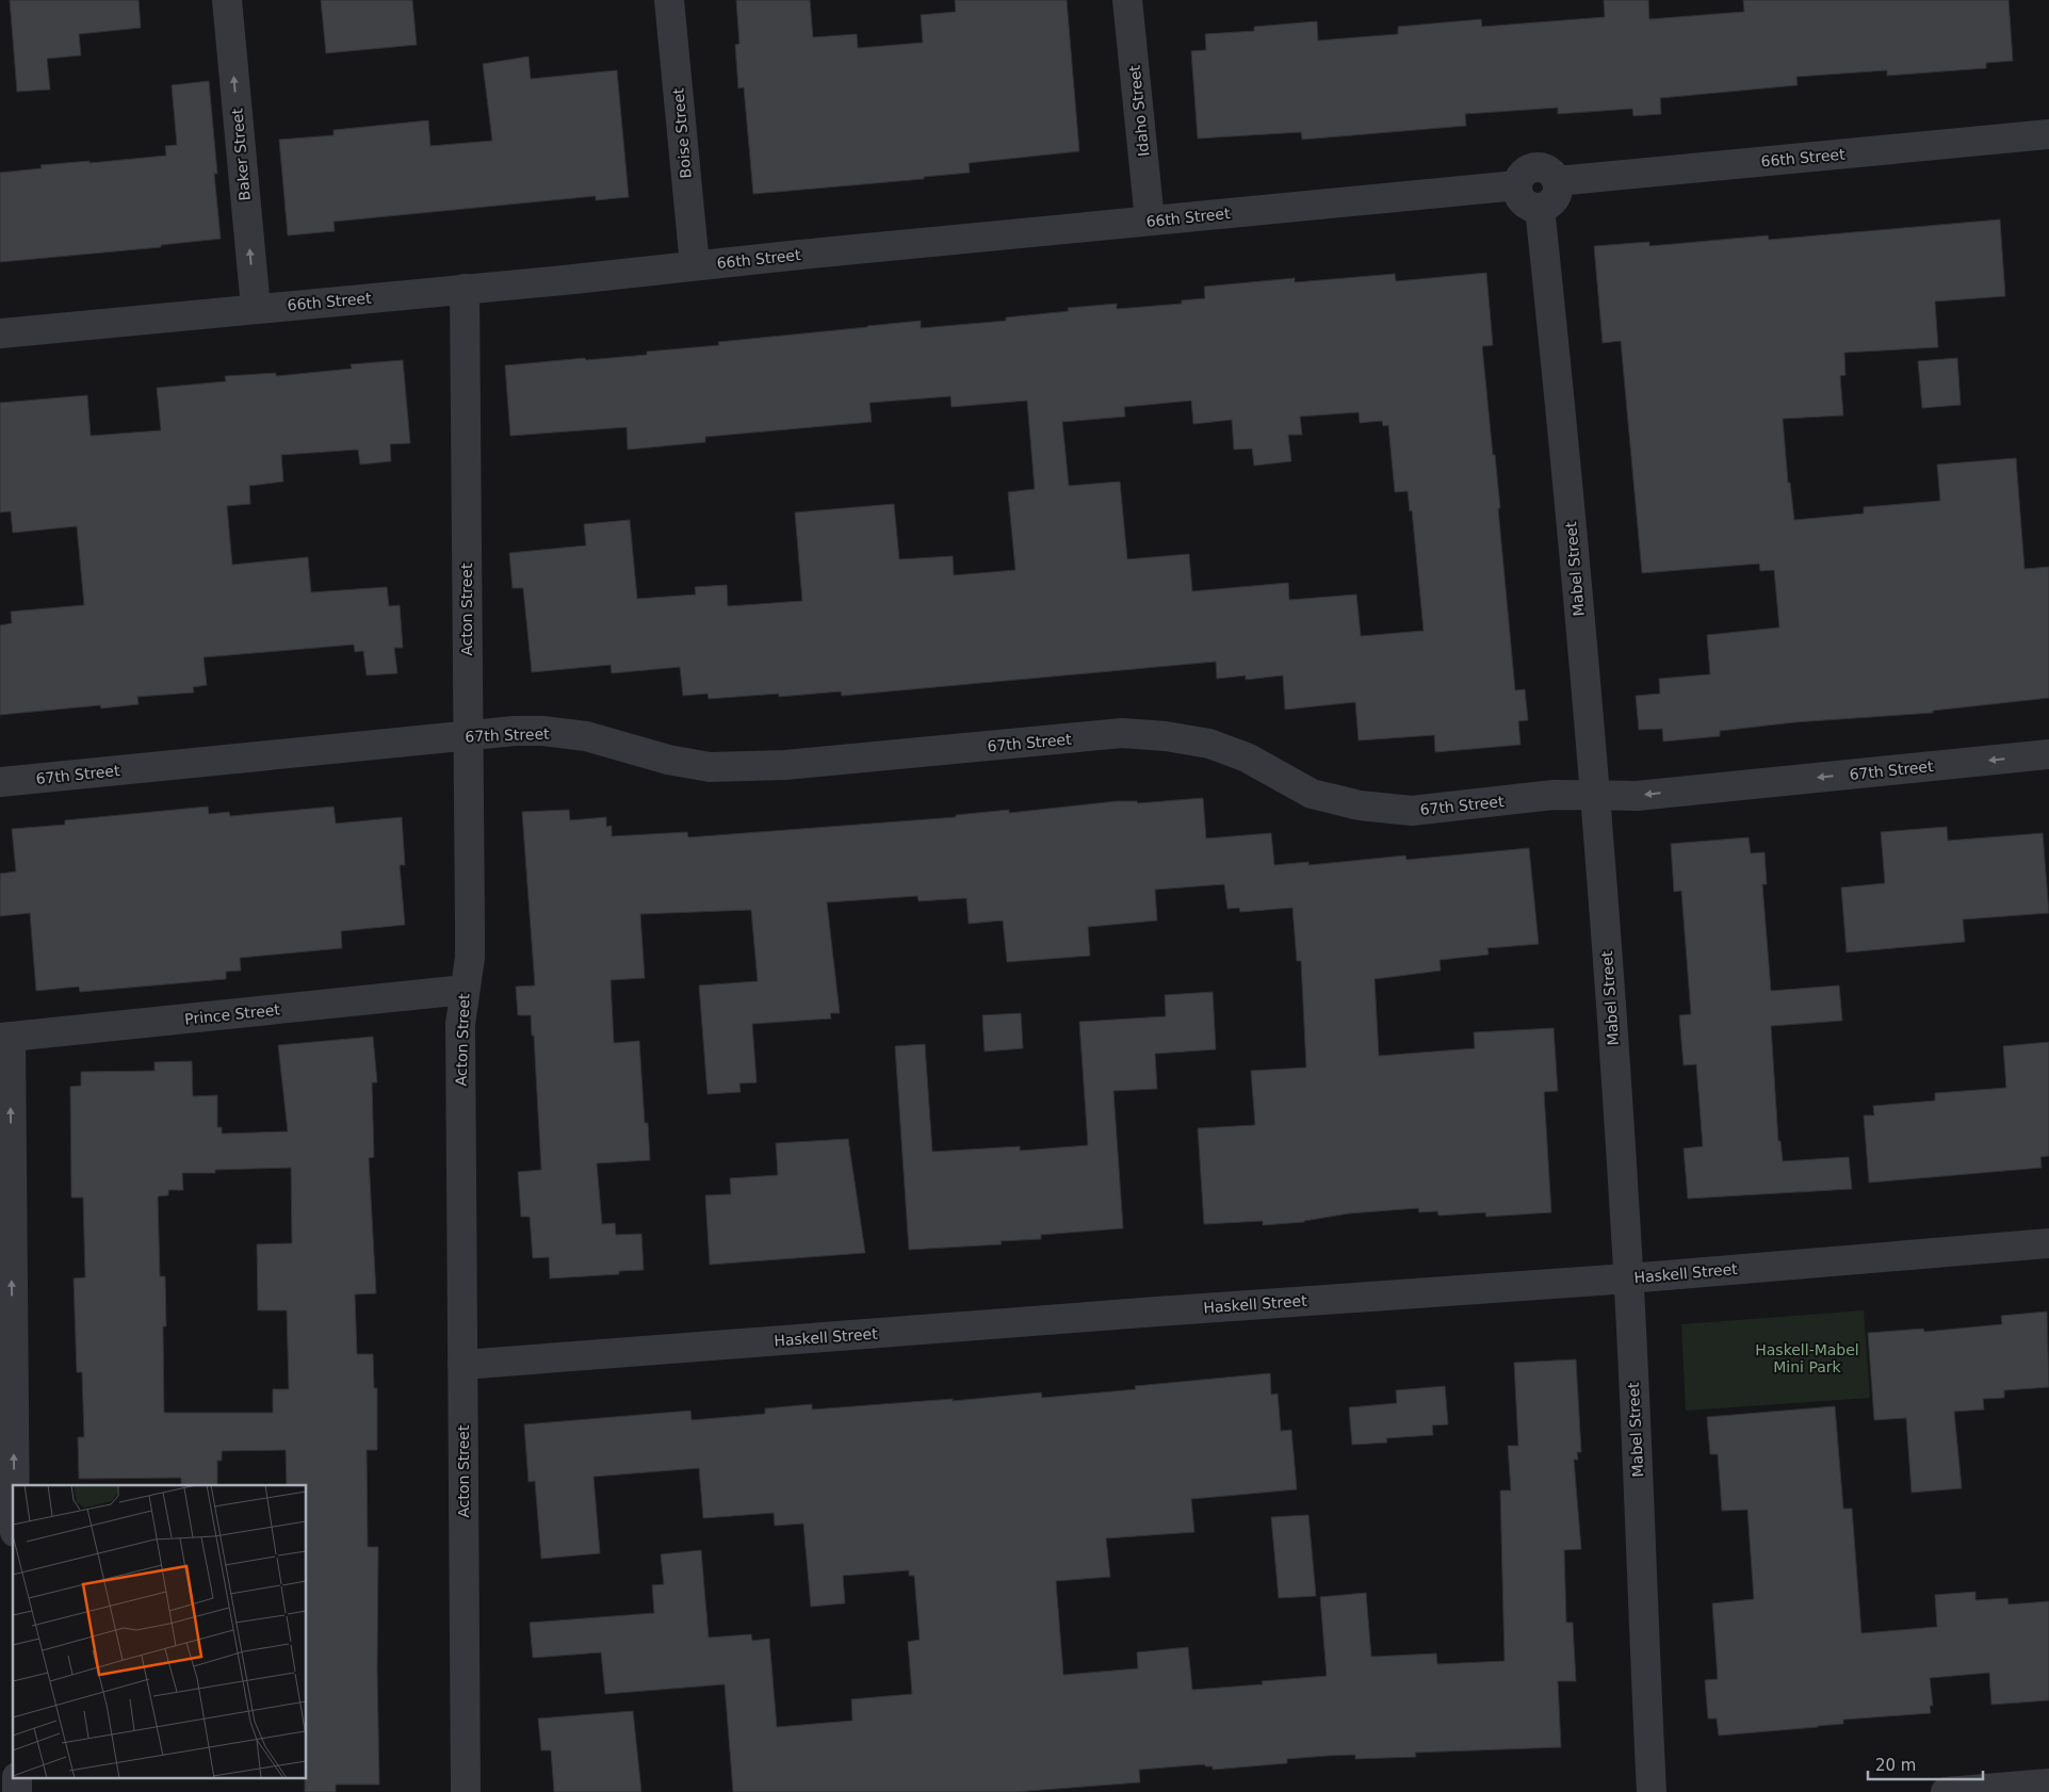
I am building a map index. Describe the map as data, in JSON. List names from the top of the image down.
{
  "streets": {
    "street": [
      "Idaho Street",
      "Boise Street",
      "Baker Street",
      "66th Street",
      "Mabel Street",
      "Acton Street",
      "67th Street",
      "Prince Street",
      "Haskell Street"
    ]
  },
  "crossings": [
    ["Idaho Street", "66th Street"],
    ["Boise Street", "66th Street"],
    ["Baker Street", "66th Street"],
    ["66th Street", "Mabel Street"],
    ["66th Street", "Acton Street"],
    ["Mabel Street", "67th Street"],
    ["Mabel Street", "Haskell Street"],
    ["Acton Street", "67th Street"],
    ["Acton Street", "Prince Street"],
    ["Acton Street", "Haskell Street"]
  ],
  "one_way": ["Baker Street"],
  "parks": ["Haskell-Mabel Mini Park"],
  "scale_bar": "20 m"
}
